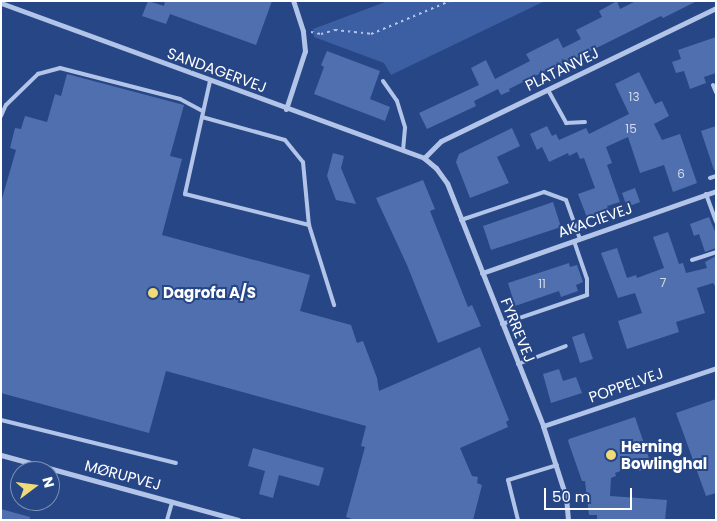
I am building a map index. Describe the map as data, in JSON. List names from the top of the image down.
{
  "streets": {
    "street": [
      "PLATANVEJ",
      "SANDAGERVEJ",
      "AKACIEVEJ",
      "FYRREVEJ",
      "POPPELVEJ",
      "MØRUPVEJ"
    ]
  },
  "crossings": [
    ["PLATANVEJ", "SANDAGERVEJ"],
    ["PLATANVEJ", "FYRREVEJ"],
    ["SANDAGERVEJ", "FYRREVEJ"],
    ["AKACIEVEJ", "FYRREVEJ"],
    ["FYRREVEJ", "POPPELVEJ"]
  ],
  "places": ["Dagrofa A/S", "Herning Bowlinghal"],
  "house_numbers": [
    "13",
    "15",
    "6",
    "7",
    "11"
  ],
  "scale_bar": "50 m",
  "north": "right"
}
